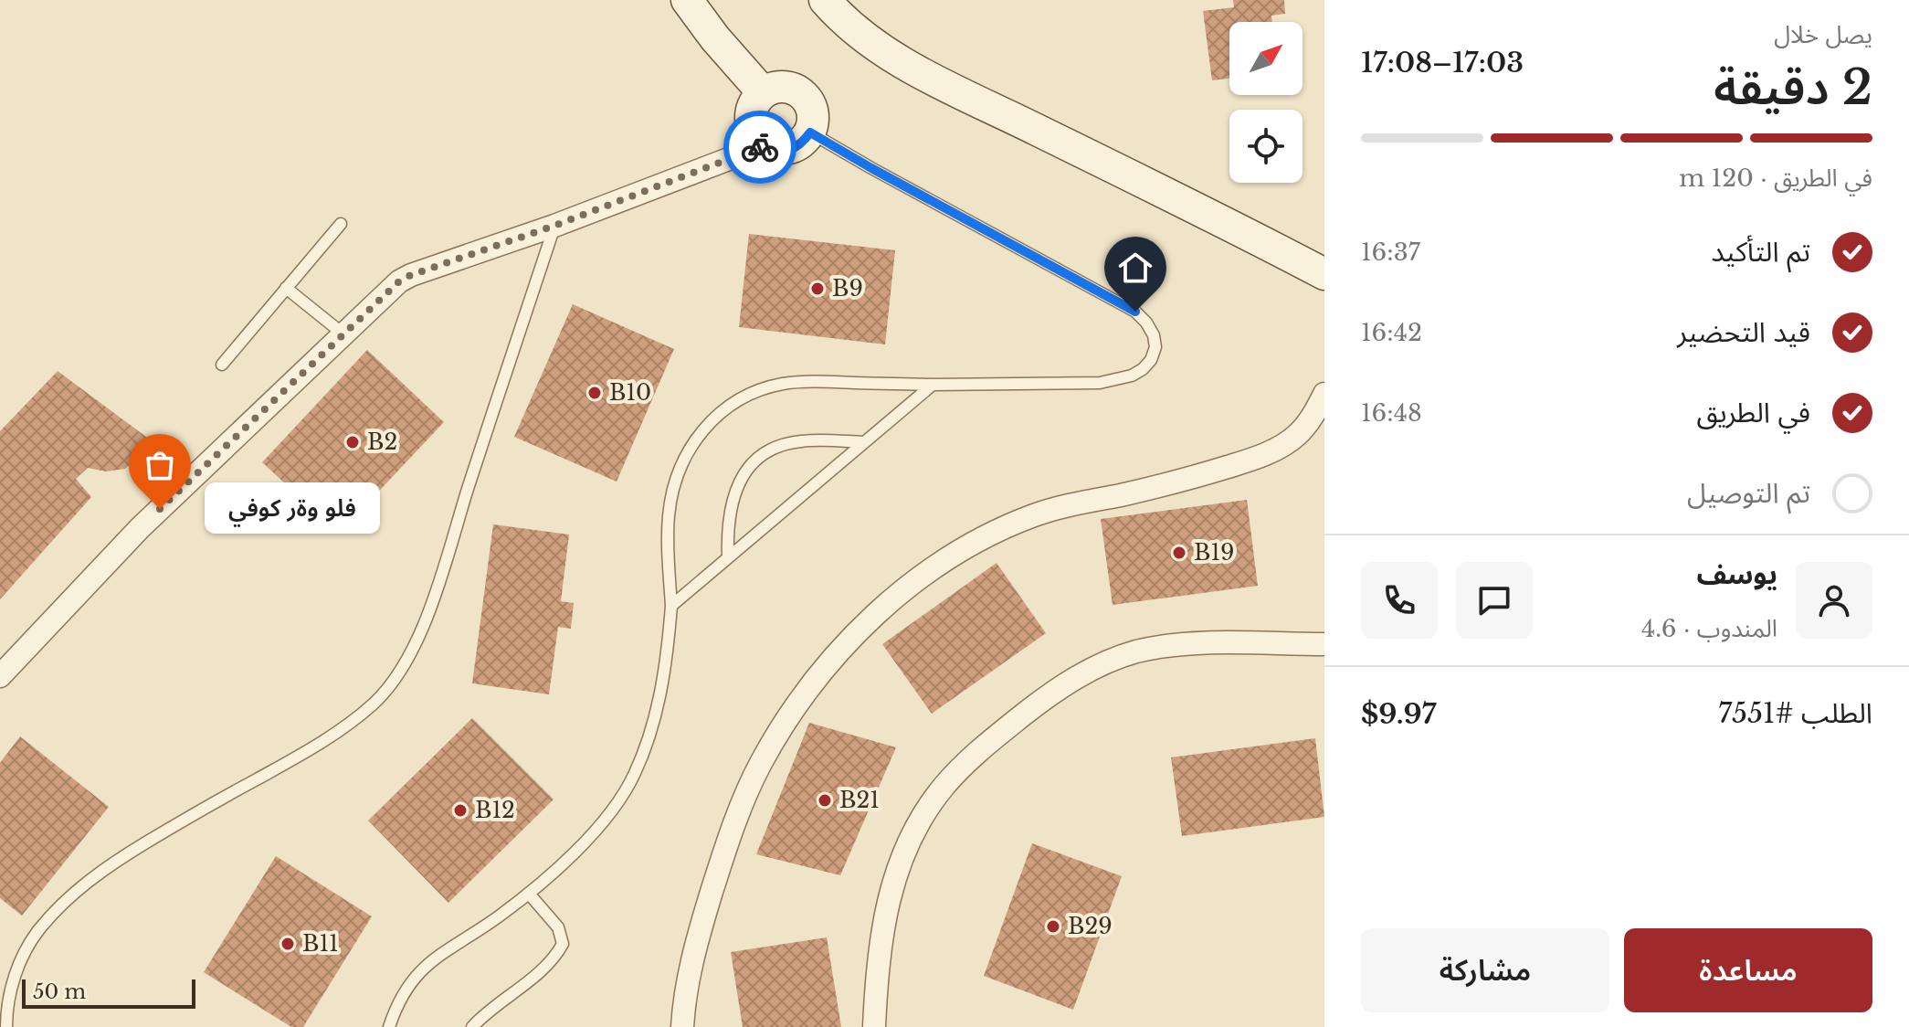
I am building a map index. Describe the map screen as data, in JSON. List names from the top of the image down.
{
  "places": [
    "B9",
    "B10",
    "B2",
    "فلو وةر كوفي",
    "B19",
    "B21",
    "B12",
    "B29",
    "B11"
  ],
  "scale_bar": "50 m",
  "north": "top right",
  "page": {
    "heading": ["2 دقيقة", "يصل خلال", "17:03–17:08"],
    "panel": [
      "يوسف",
      "المندوب · 4.6",
      "الطلب #7551",
      "$9.97"
    ],
    "bar": "في الطريق · 120 m",
    "list": [
      ["تم التأكيد", "16:37"],
      ["قيد التحضير", "16:42"],
      ["في الطريق", "16:48"],
      "تم التوصيل"
    ],
    "bubble": "فلو وةر كوفي",
    "buttons": ["مساعدة", "مشاركة"],
    "scale": "50 m"
  }
}
